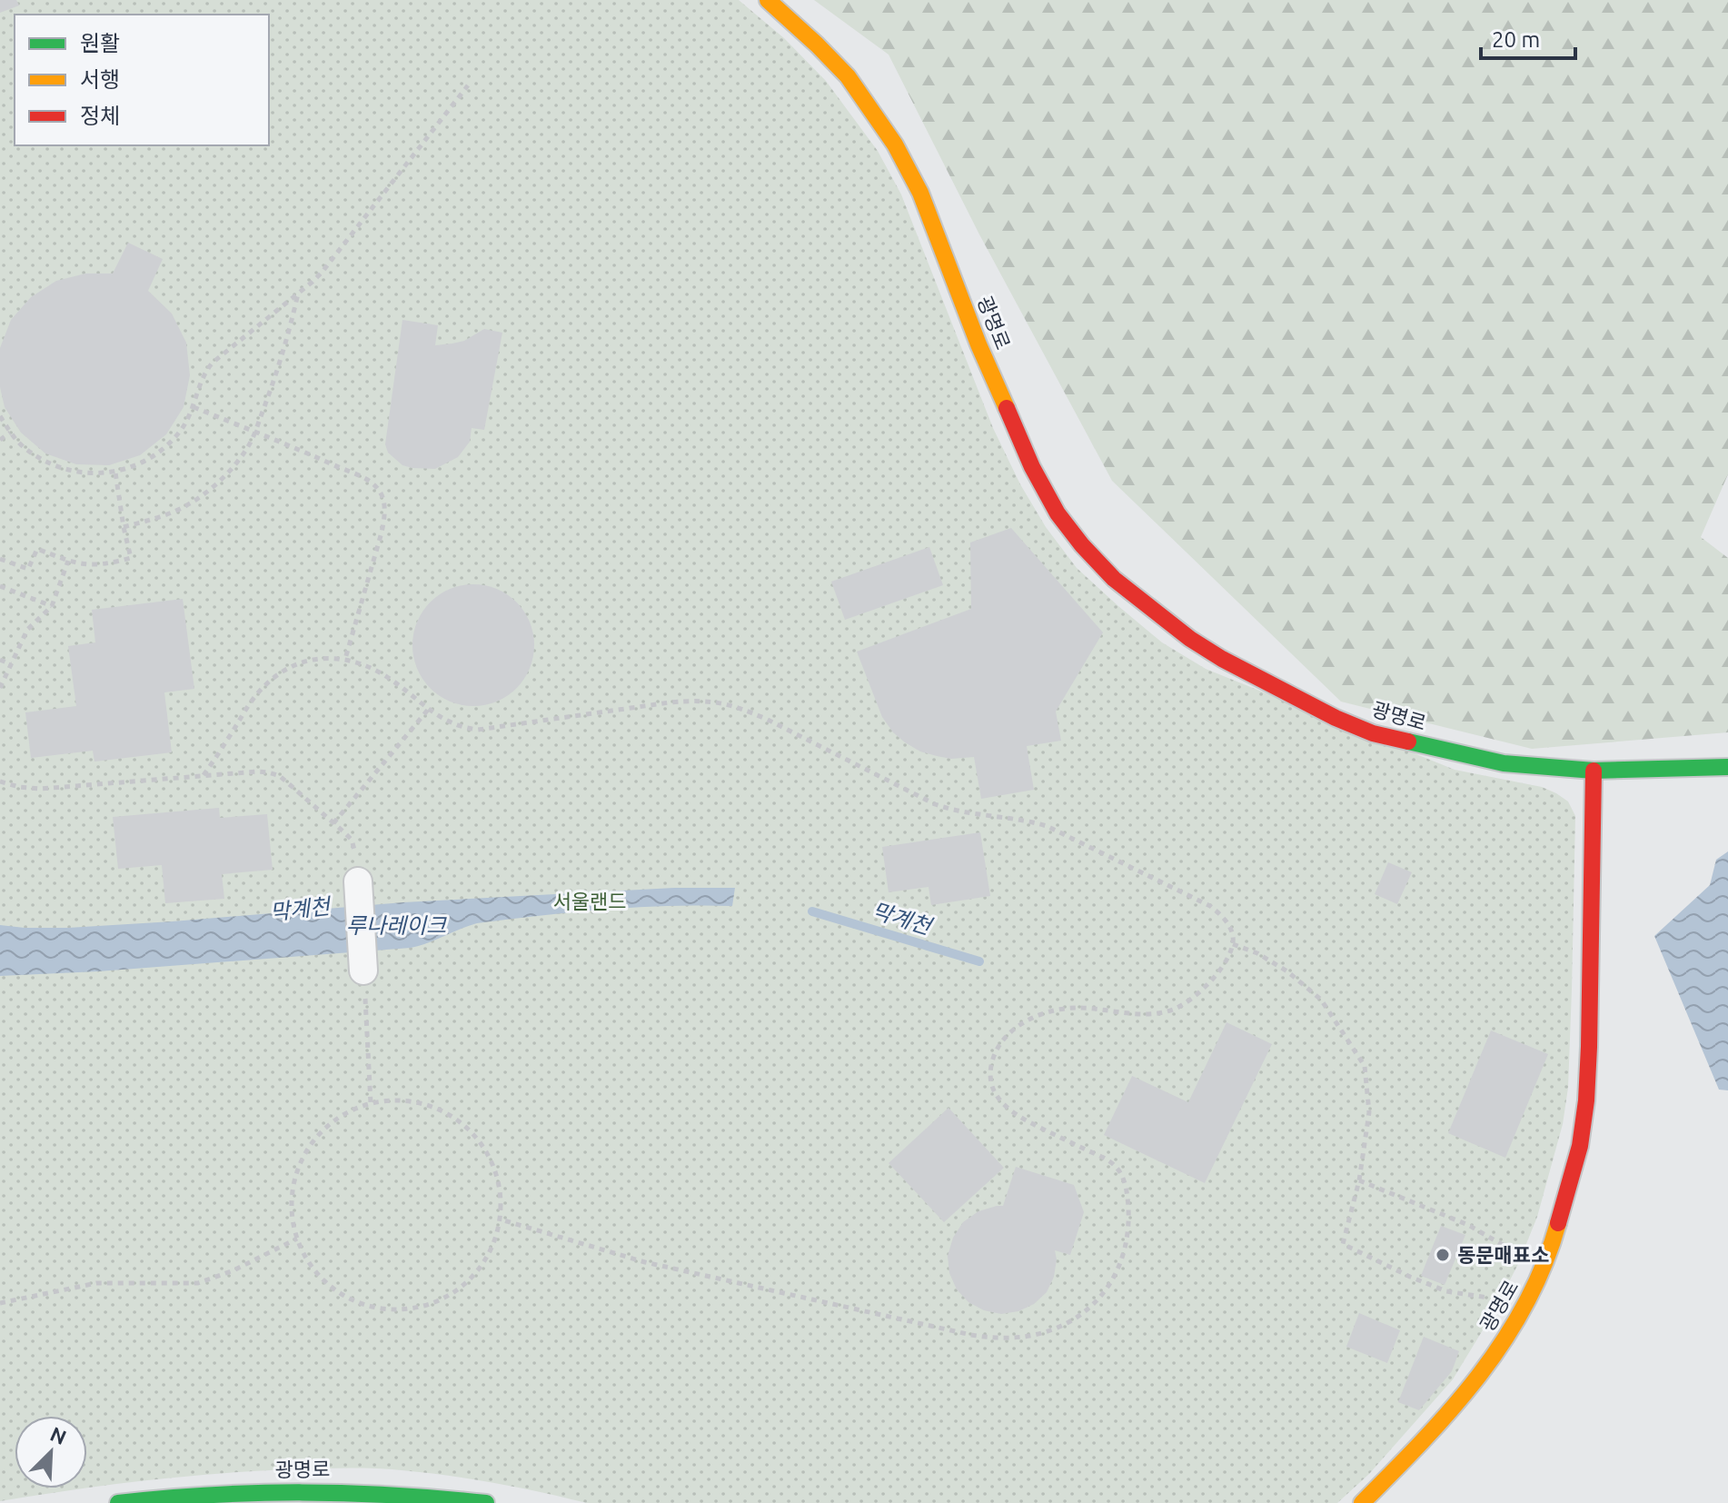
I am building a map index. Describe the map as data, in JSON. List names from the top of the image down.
{
  "streets": {
    "street": ["광명로"]
  },
  "water": ["막계천", "루나레이크"],
  "parks": ["서울랜드"],
  "places": ["동문매표소"],
  "legend": ["원활", "서행", "정체"],
  "scale_bar": "20 m",
  "north": "top right"
}
